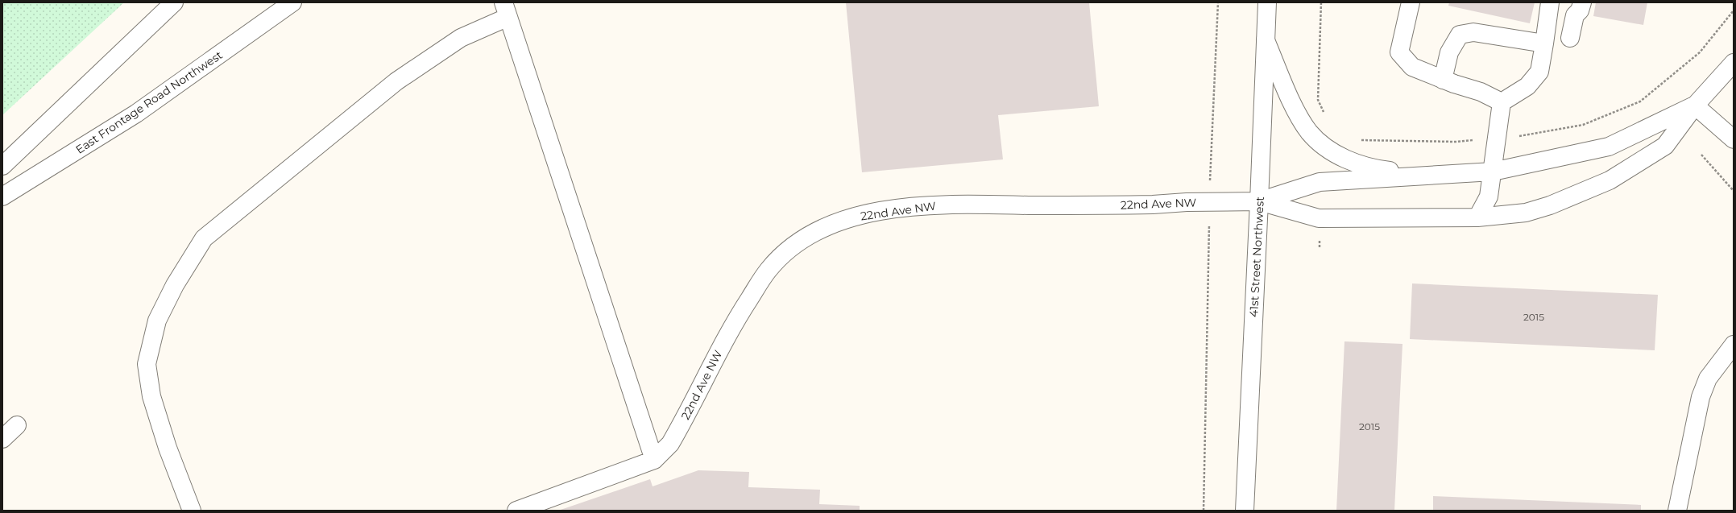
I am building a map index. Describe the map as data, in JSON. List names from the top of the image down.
{
  "streets": {
    "main road": ["East Frontage Road Northwest", "22nd Ave NW", "41st Street Northwest"]
  },
  "crossings": [
    ["22nd Ave NW", "41st Street Northwest"]
  ],
  "house_numbers": ["2015", "2015"]
}
